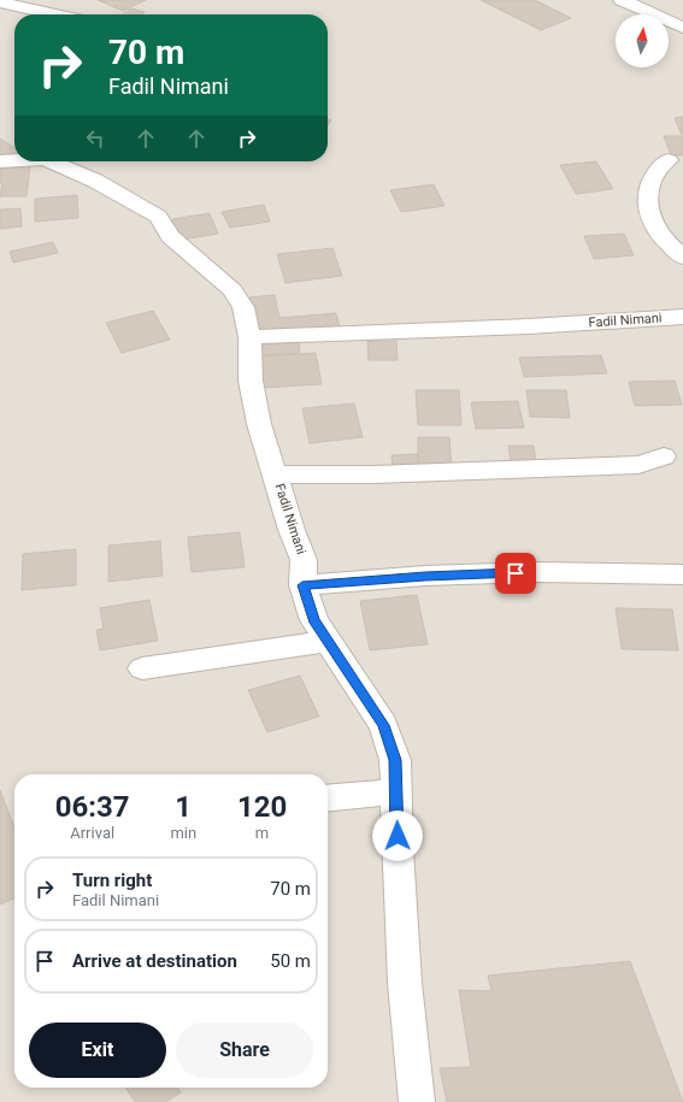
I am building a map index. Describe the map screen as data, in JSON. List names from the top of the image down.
{
  "streets": {
    "street": ["Fadil Nimani"]
  },
  "north": "top",
  "page": {
    "turn": ["70 m", "Fadil Nimani"],
    "eta": [
      "06:37",
      "Arrival",
      "1",
      "min",
      "120",
      "m"
    ],
    "list": [
      {
        "name": "Turn right",
        "note": "Fadil Nimani",
        "value": "70 m"
      },
      {
        "name": "Arrive at destination",
        "value": "50 m"
      }
    ],
    "buttons": ["Exit", "Share"]
  }
}
